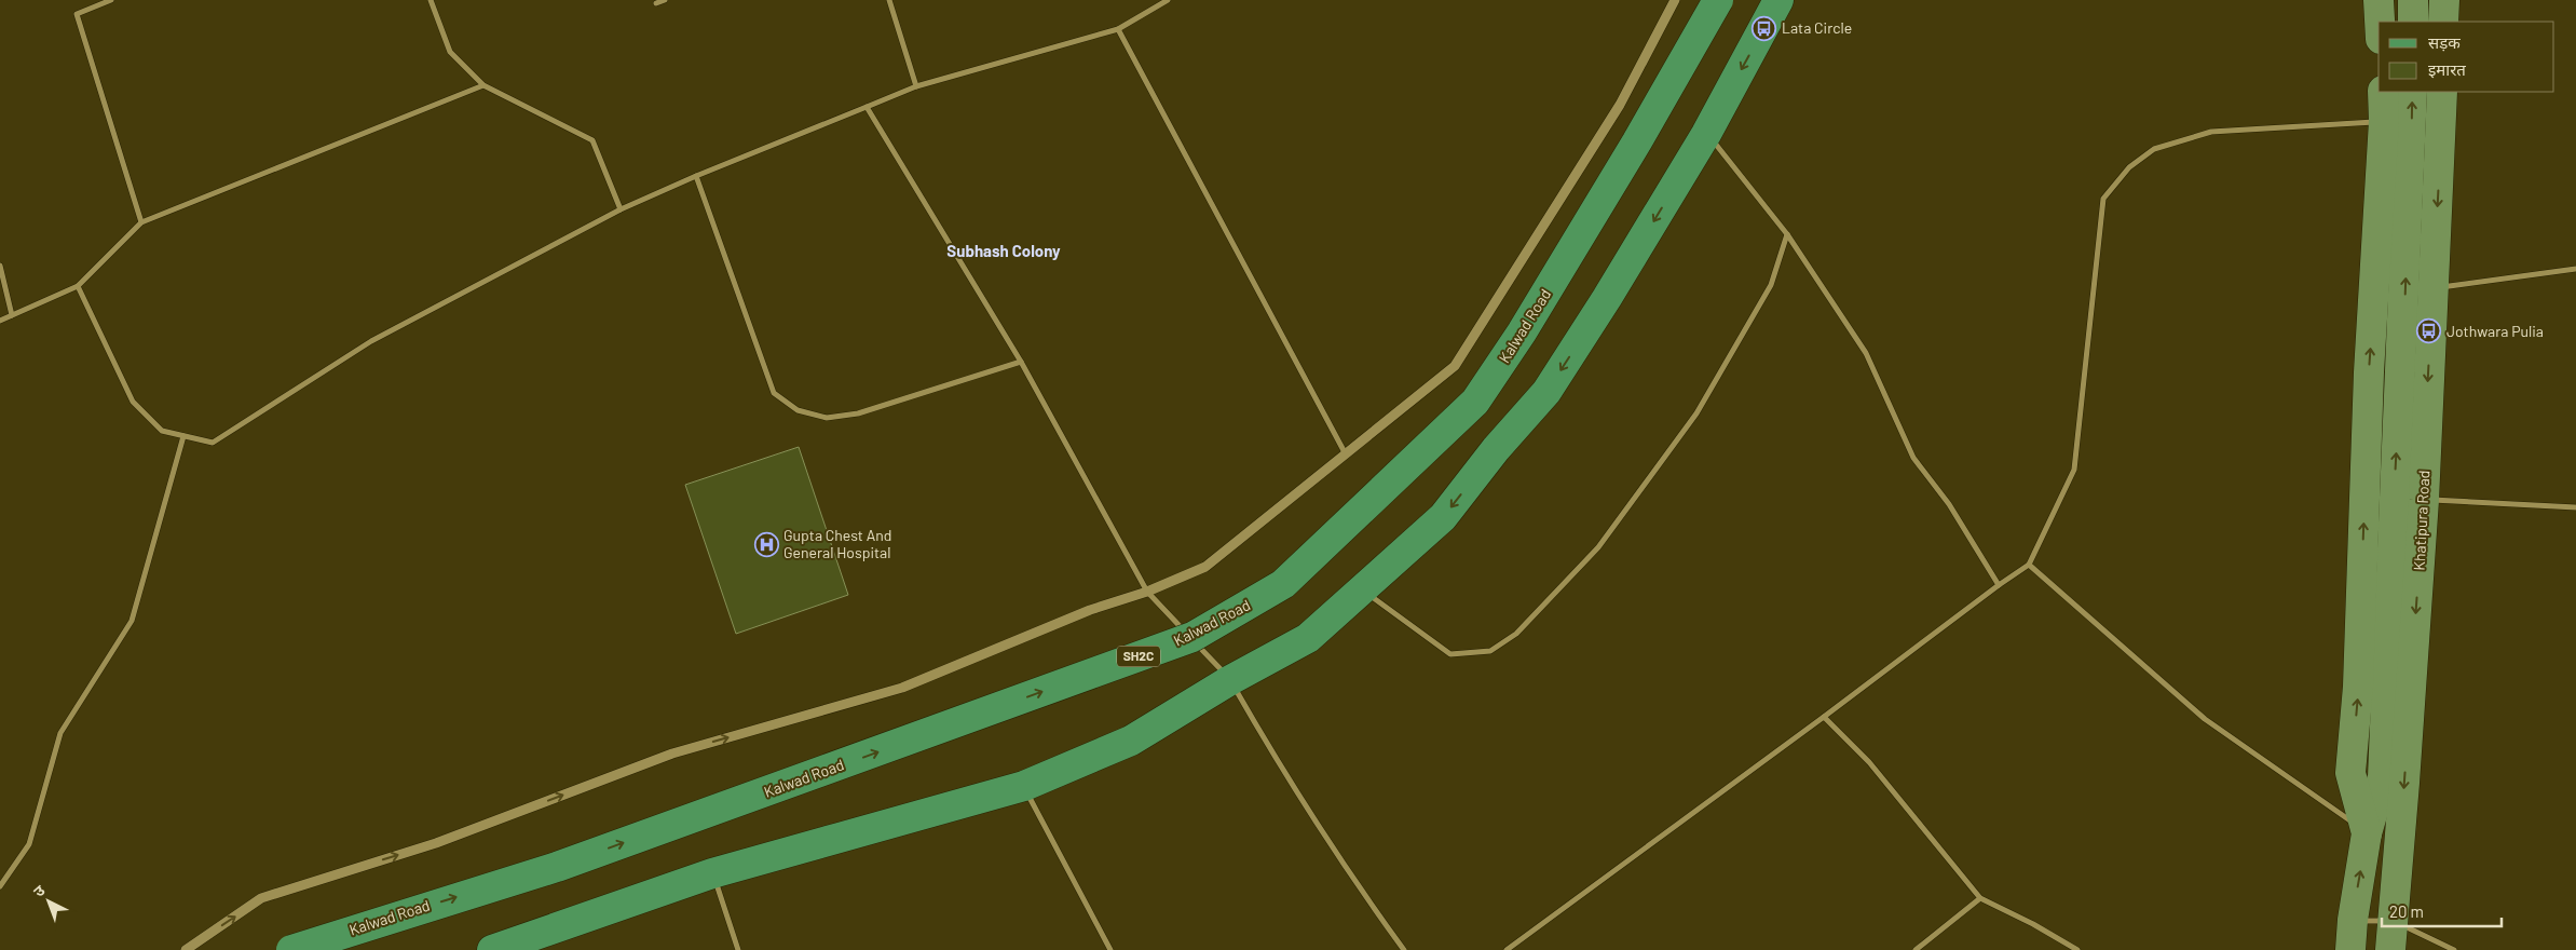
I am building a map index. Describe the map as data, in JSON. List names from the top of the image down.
{
  "streets": {
    "main road": ["Kalwad Road", "Khatipura Road", "SH2C"]
  },
  "districts": ["Subhash Colony"],
  "places": {
    "bus stop": ["Lata Circle", "Jothwara Pulia"],
    "hospital": ["Gupta Chest And General Hospital"]
  },
  "legend": ["सड़क", "इमारत"],
  "scale_bar": "20 m",
  "north": "top left"
}
